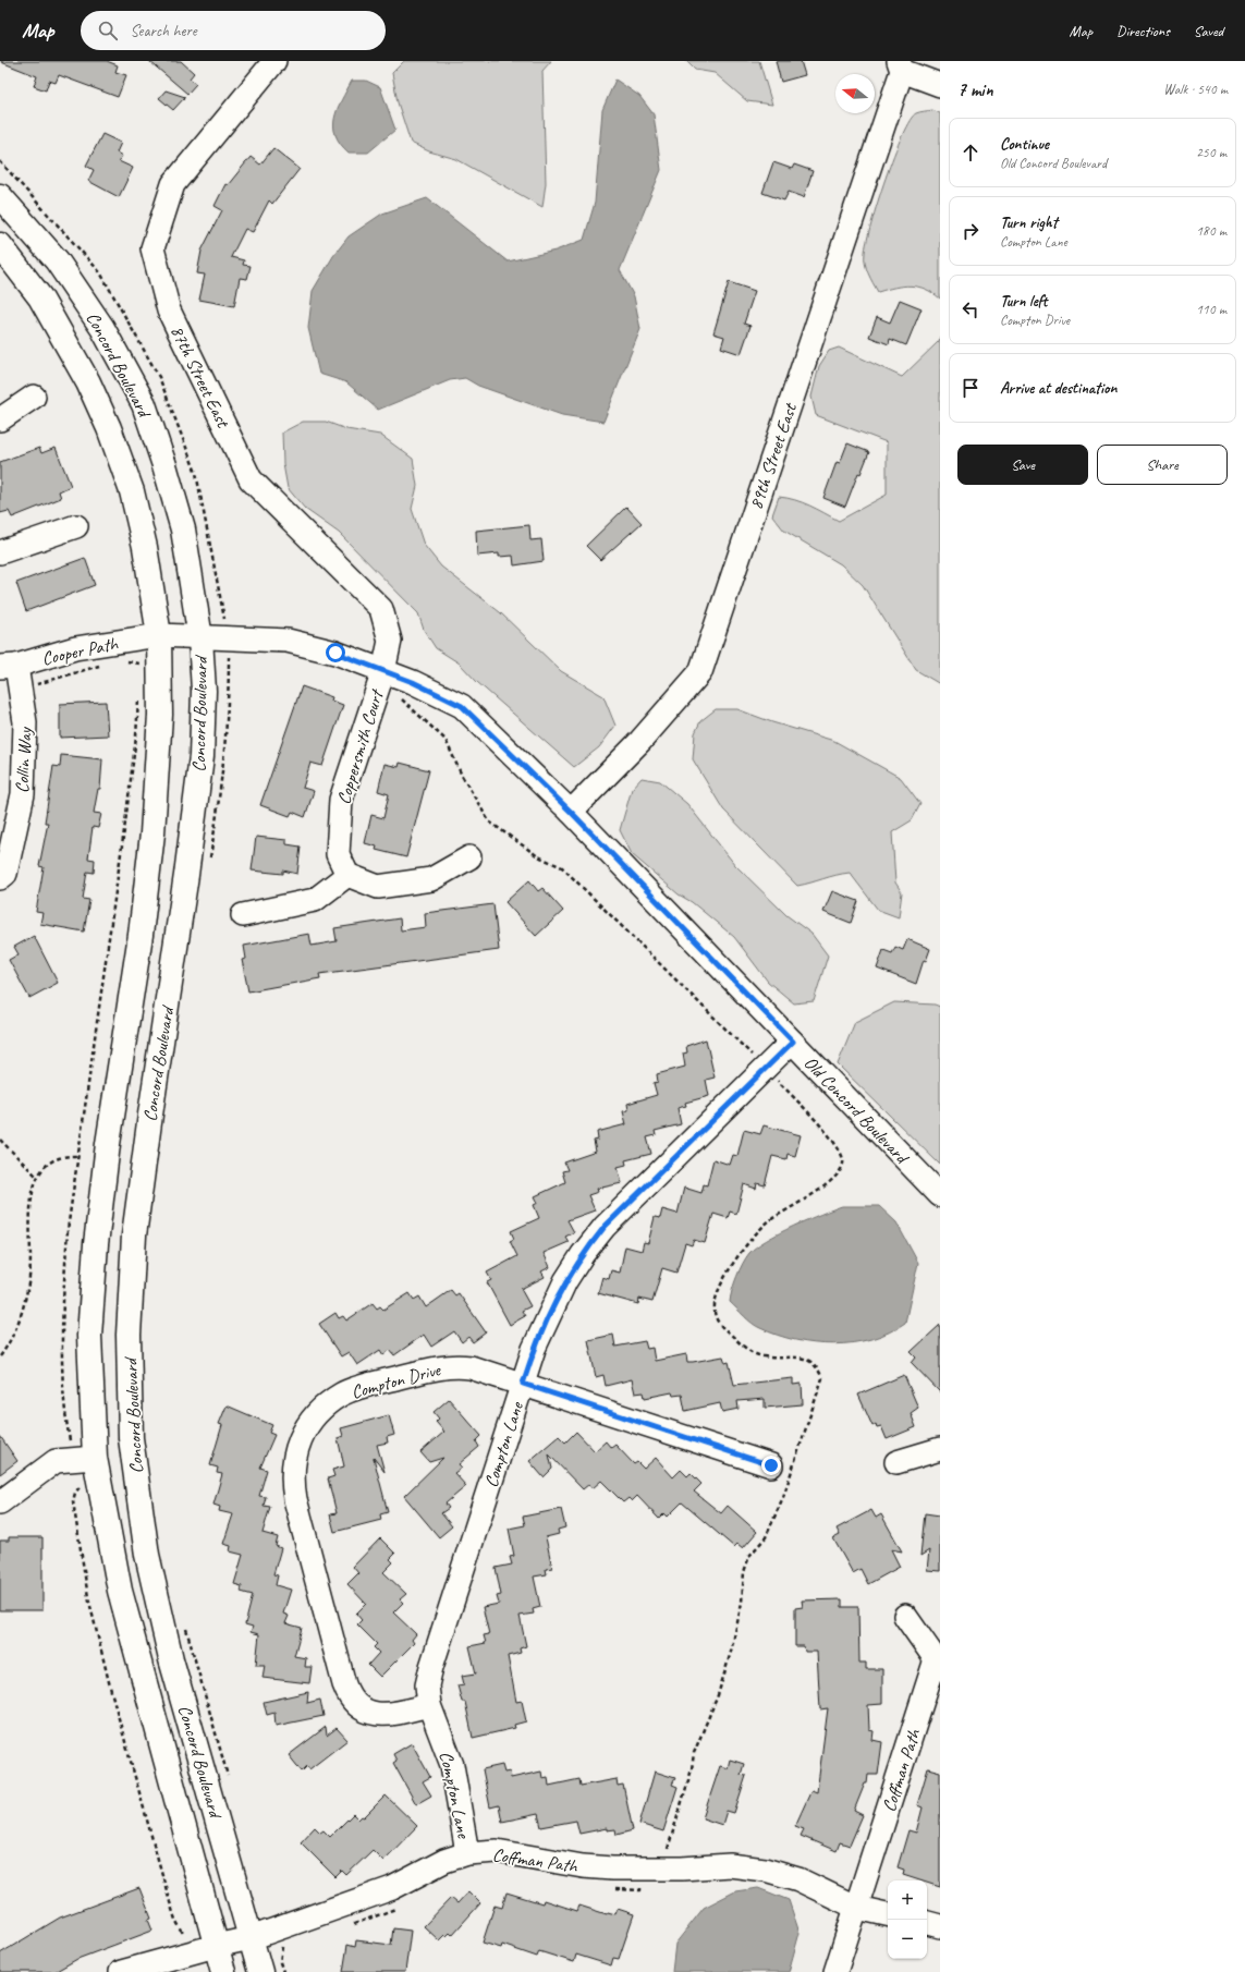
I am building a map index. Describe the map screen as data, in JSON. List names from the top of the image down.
{
  "streets": {
    "main road": ["Concord Boulevard"],
    "street": [
      "87th Street East",
      "89th Street East",
      "Cooper Path",
      "Coppersmith Court",
      "Collin Way",
      "Old Concord Boulevard",
      "Compton Drive",
      "Compton Lane",
      "Coffman Path"
    ]
  },
  "crossings": [
    ["Concord Boulevard", "Cooper Path"],
    ["Concord Boulevard", "Old Concord Boulevard"],
    ["Concord Boulevard", "Coffman Path"],
    ["87th Street East", "Coppersmith Court"],
    ["87th Street East", "Old Concord Boulevard"],
    ["89th Street East", "Old Concord Boulevard"],
    ["Cooper Path", "Collin Way"],
    ["Cooper Path", "Old Concord Boulevard"],
    ["Coppersmith Court", "Old Concord Boulevard"],
    ["Old Concord Boulevard", "Compton Lane"],
    ["Compton Drive", "Compton Lane"],
    ["Compton Lane", "Coffman Path"]
  ],
  "north": "left",
  "page": {
    "header": "Map",
    "search": "Search here",
    "nav": ["Map", "Directions", "Saved"],
    "heading": ["7 min", "Walk · 540 m"],
    "list": [
      ["Continue", "Old Concord Boulevard", "250 m"],
      ["Turn right", "Compton Lane", "180 m"],
      ["Turn left", "Compton Drive", "110 m"],
      "Arrive at destination"
    ],
    "buttons": ["Save", "Share"],
    "map_buttons": ["+", "−"]
  }
}
